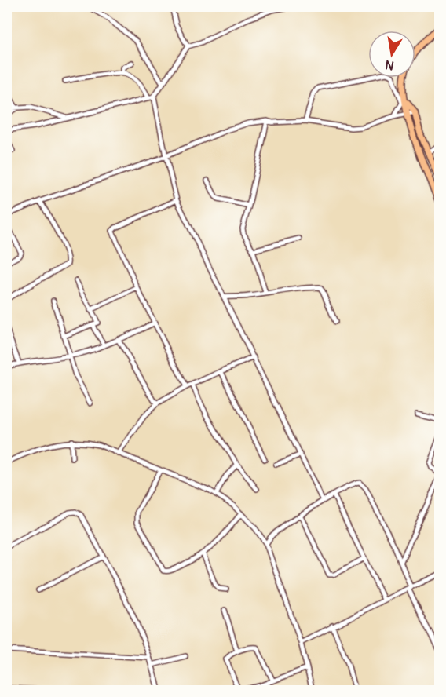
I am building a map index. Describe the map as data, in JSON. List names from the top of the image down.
{
  "north": "bottom"
}
